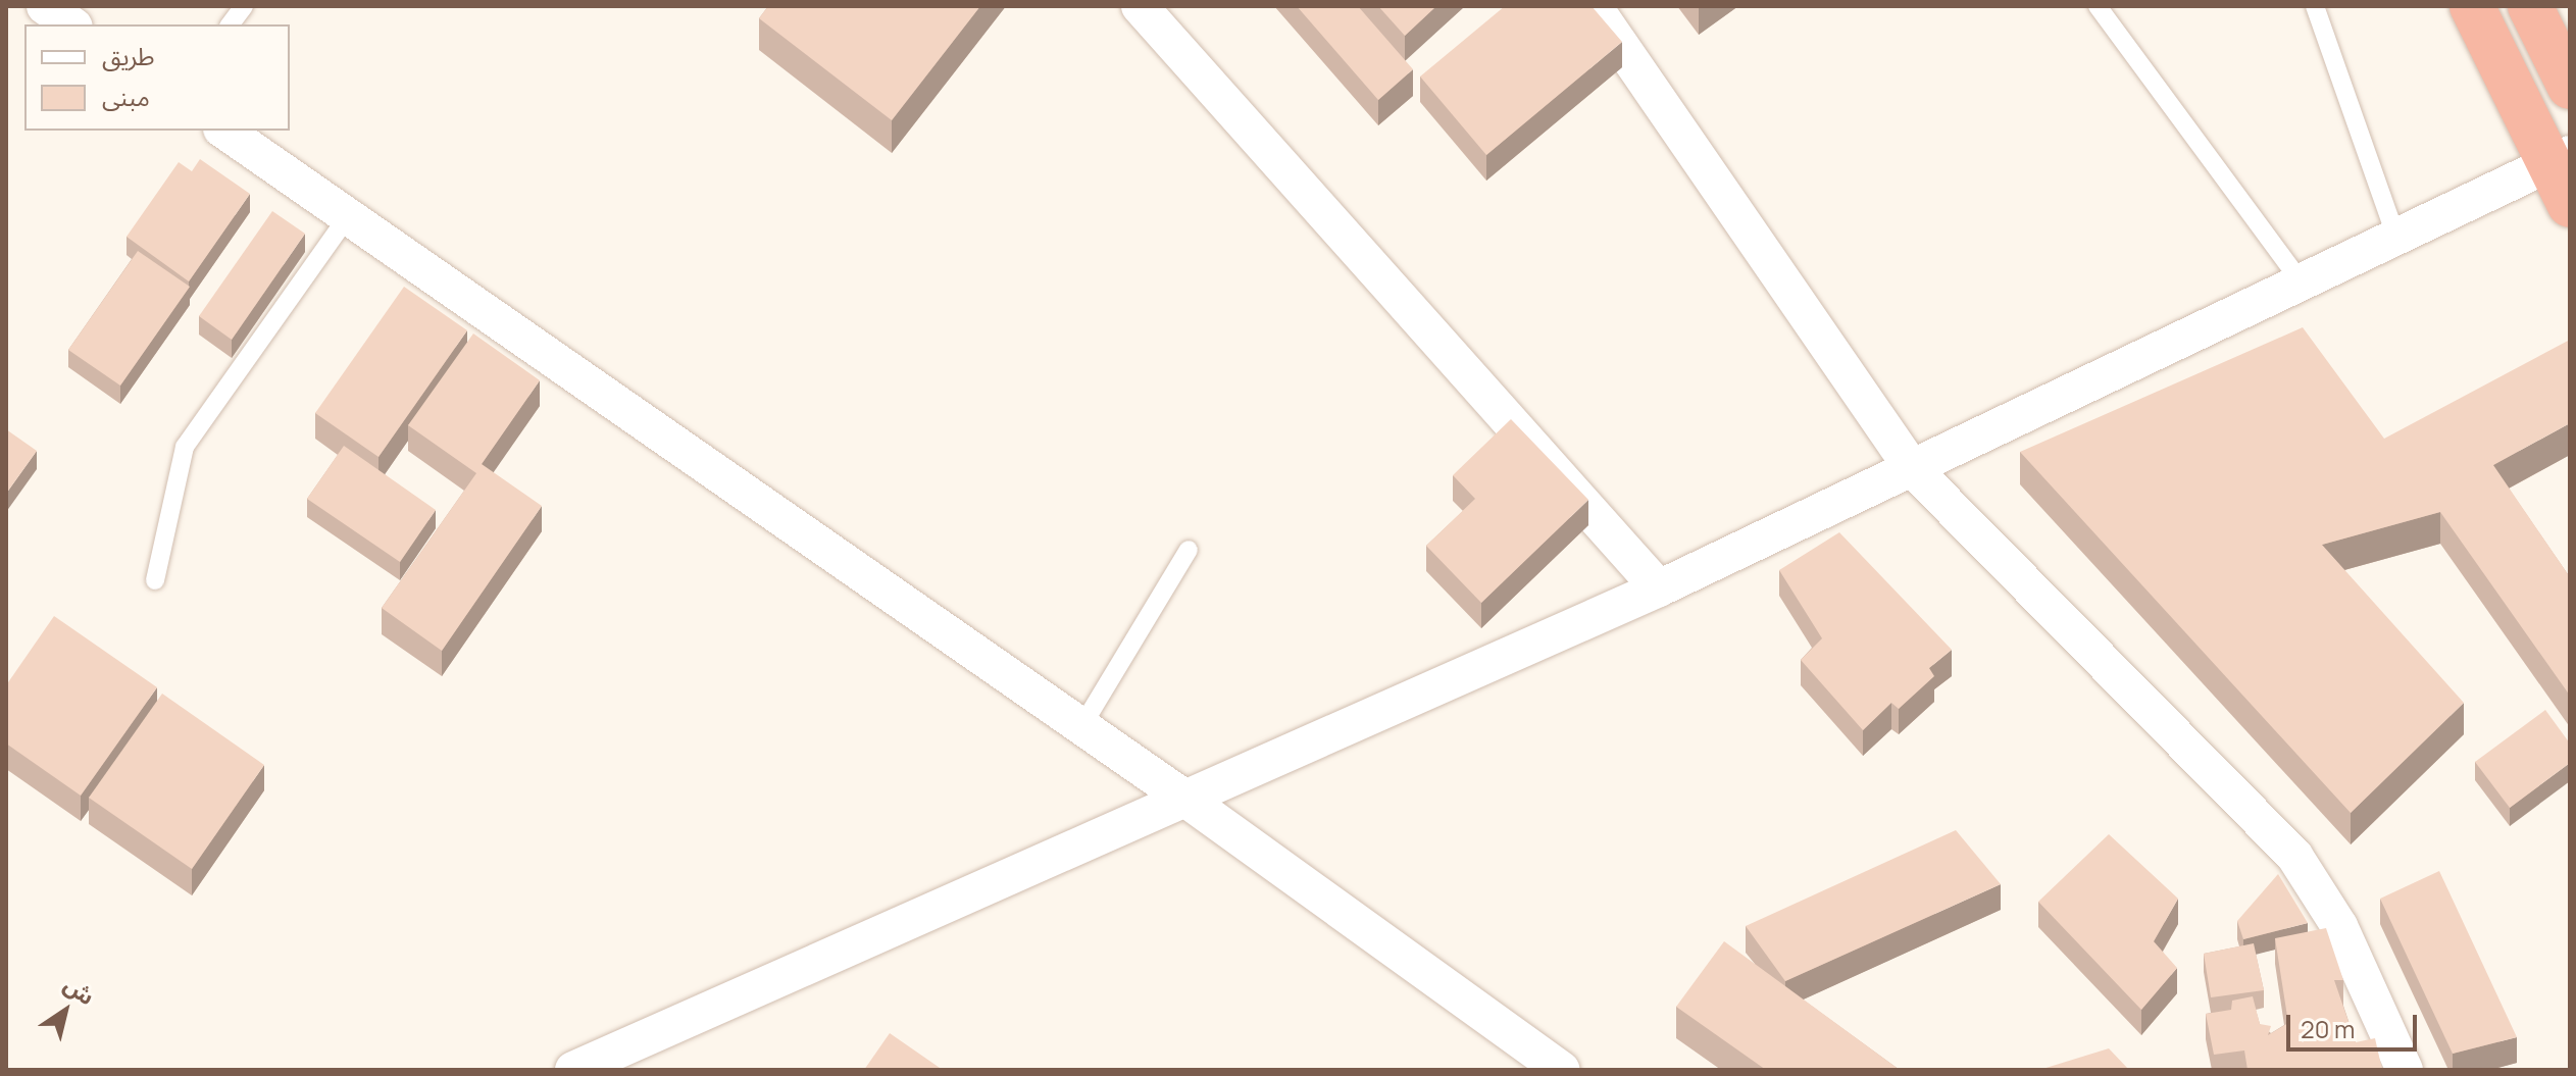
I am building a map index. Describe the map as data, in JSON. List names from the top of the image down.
{
  "legend": ["طريق", "مبنى"],
  "scale_bar": "20 m",
  "north": "top right"
}
